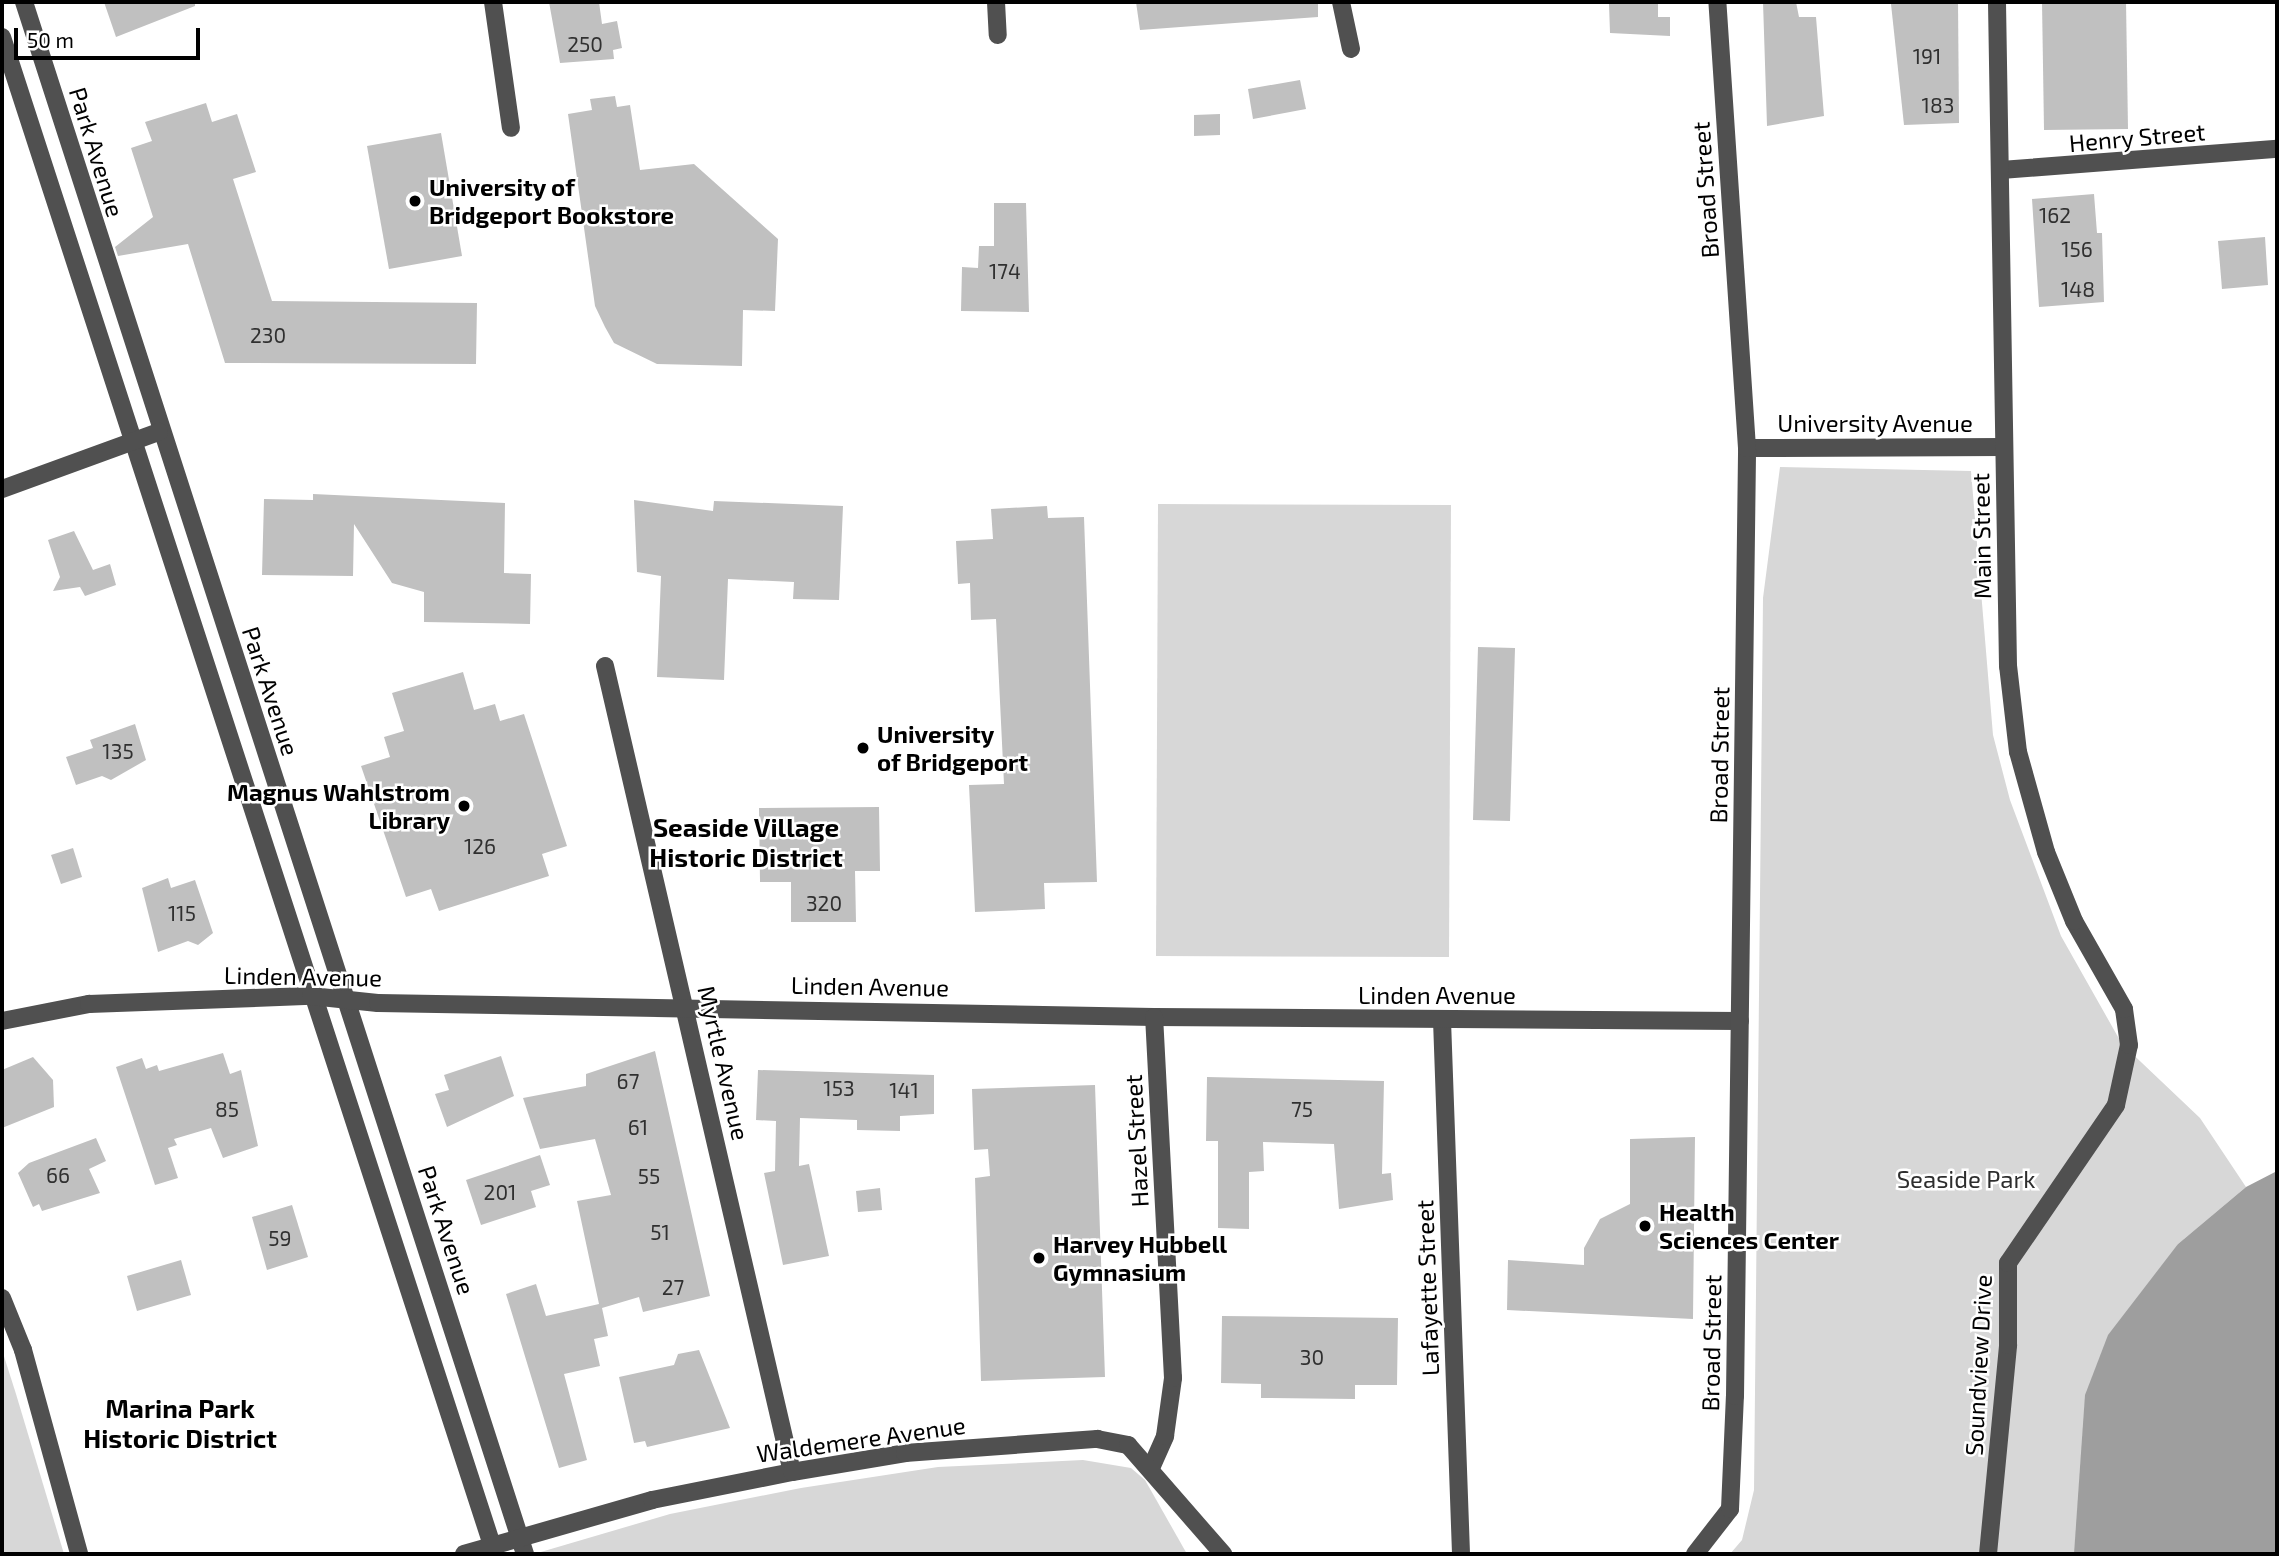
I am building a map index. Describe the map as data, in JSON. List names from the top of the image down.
{
  "streets": {
    "street": [
      "Henry Street",
      "Park Avenue",
      "Broad Street",
      "University Avenue",
      "Main Street",
      "Linden Avenue",
      "Myrtle Avenue",
      "Hazel Street",
      "Lafayette Street",
      "Soundview Drive",
      "Waldemere Avenue"
    ]
  },
  "crossings": [
    ["Henry Street", "Main Street"],
    ["Park Avenue", "Linden Avenue"],
    ["Park Avenue", "Waldemere Avenue"],
    ["Broad Street", "University Avenue"],
    ["Broad Street", "Linden Avenue"],
    ["University Avenue", "Main Street"],
    ["Main Street", "Soundview Drive"],
    ["Linden Avenue", "Myrtle Avenue"],
    ["Linden Avenue", "Hazel Street"],
    ["Linden Avenue", "Lafayette Street"],
    ["Myrtle Avenue", "Waldemere Avenue"],
    ["Hazel Street", "Waldemere Avenue"]
  ],
  "districts": ["Seaside Village Historic District", "Marina Park Historic District"],
  "parks": ["Seaside Park"],
  "places": [
    "University of Bridgeport Bookstore",
    "University of Bridgeport",
    "Magnus Wahlstrom Library",
    "Health Sciences Center",
    "Harvey Hubbell Gymnasium"
  ],
  "house_numbers": [
    "250",
    "191",
    "183",
    "162",
    "156",
    "174",
    "148",
    "230",
    "135",
    "126",
    "320",
    "115",
    "67",
    "153",
    "141",
    "85",
    "75",
    "61",
    "66",
    "55",
    "201",
    "51",
    "59",
    "27",
    "30"
  ],
  "scale_bar": "50 m"
}
